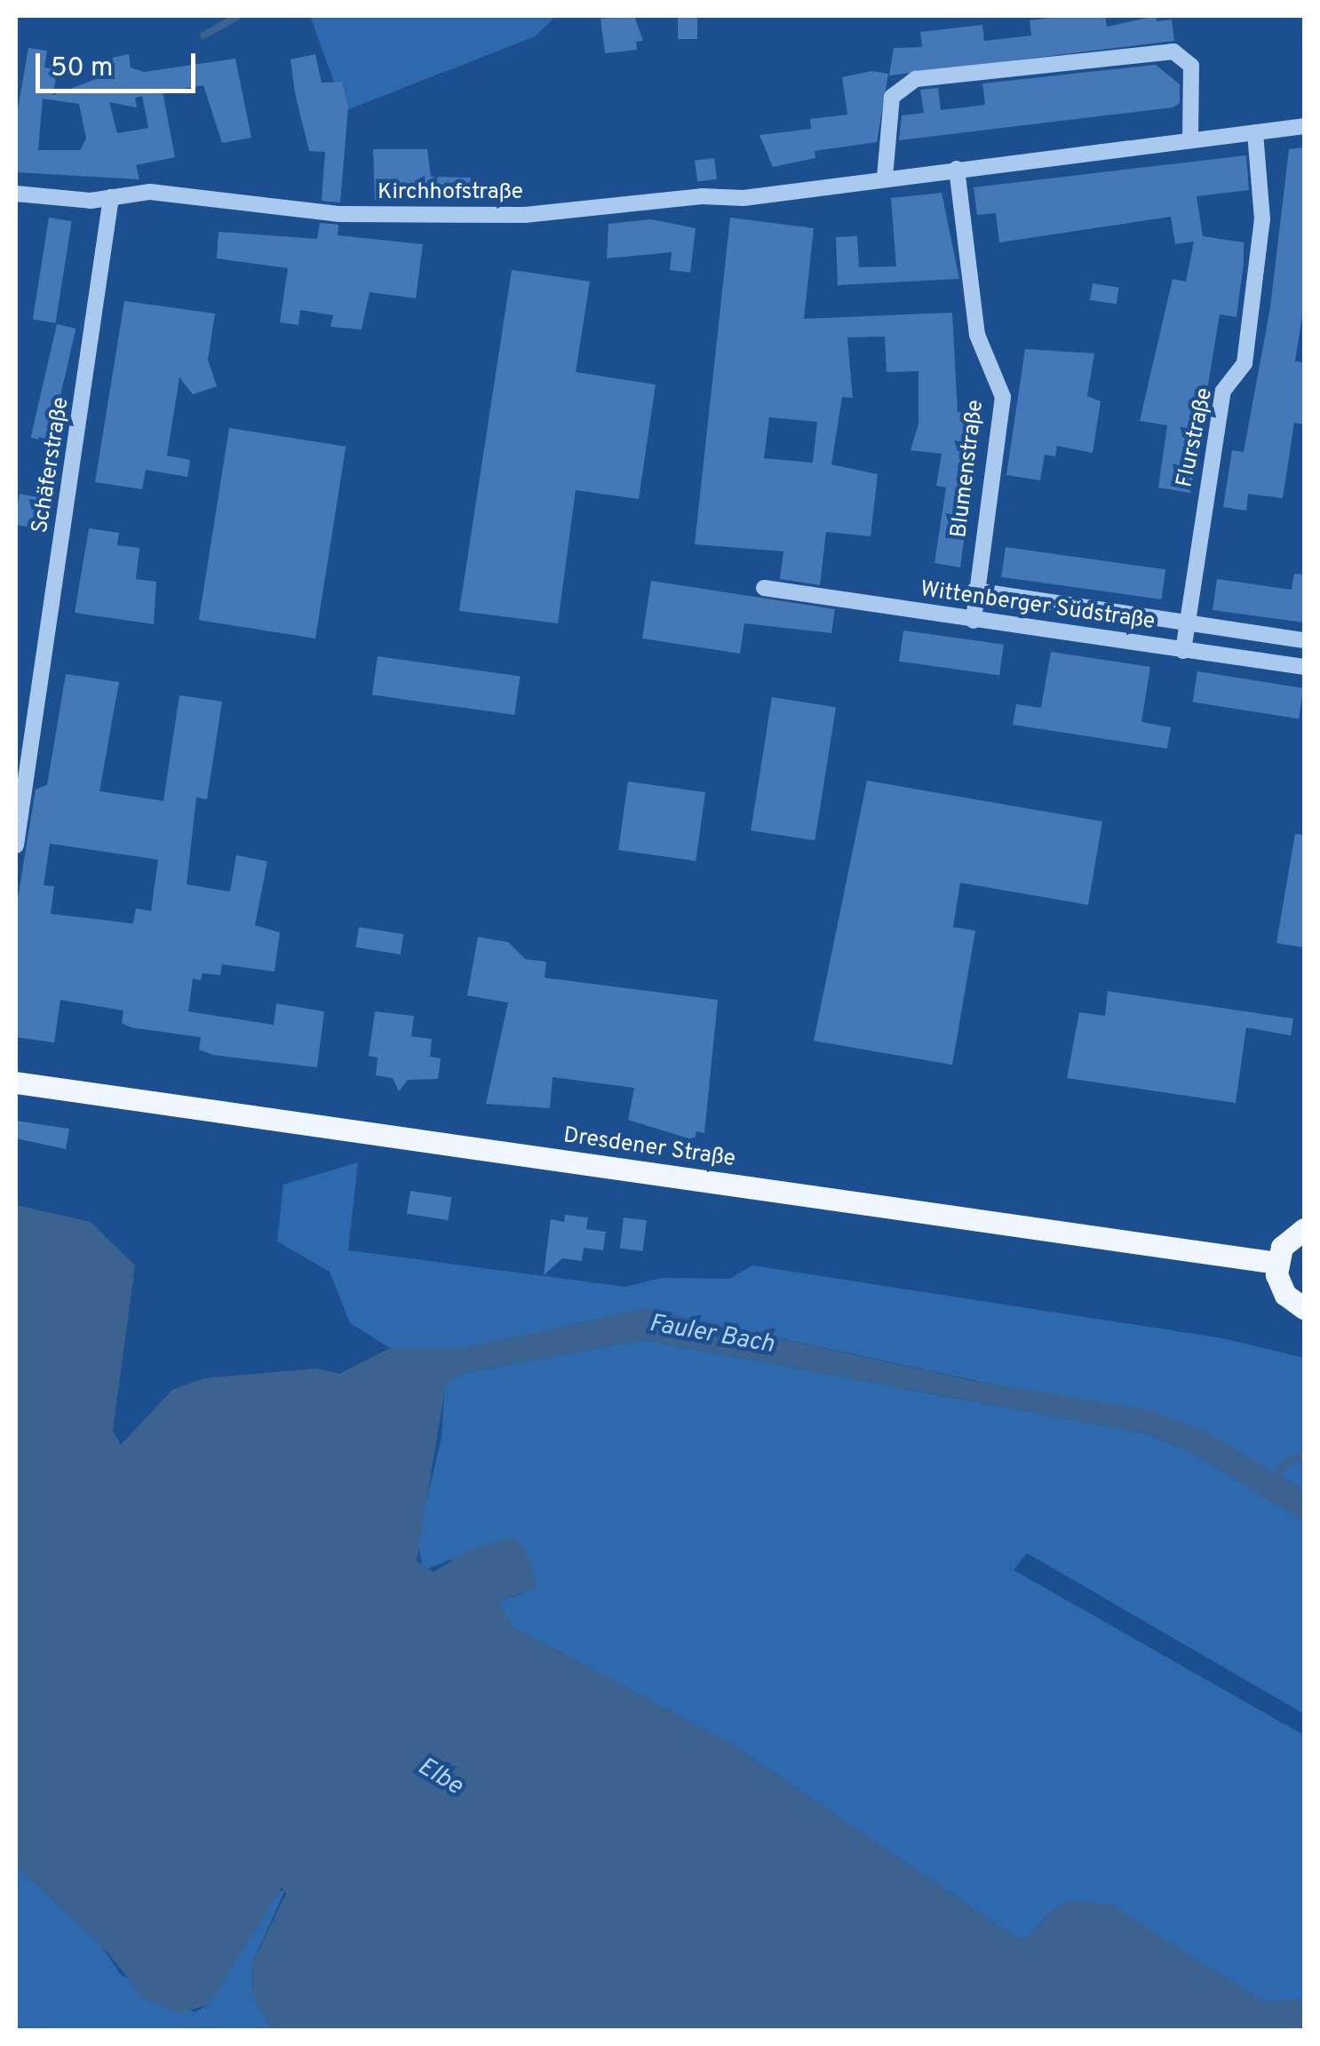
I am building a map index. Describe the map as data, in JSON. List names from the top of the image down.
{
  "streets": {
    "main road": ["Dresdener Straße"],
    "street": [
      "Kirchhofstraße",
      "Flurstraße",
      "Schäferstraße",
      "Blumenstraße",
      "Wittenberger Südstraße"
    ]
  },
  "crossings": [
    ["Kirchhofstraße", "Flurstraße"],
    ["Kirchhofstraße", "Schäferstraße"],
    ["Kirchhofstraße", "Blumenstraße"],
    ["Flurstraße", "Wittenberger Südstraße"],
    ["Blumenstraße", "Wittenberger Südstraße"]
  ],
  "water": ["Fauler Bach", "Elbe"],
  "scale_bar": "50 m"
}
